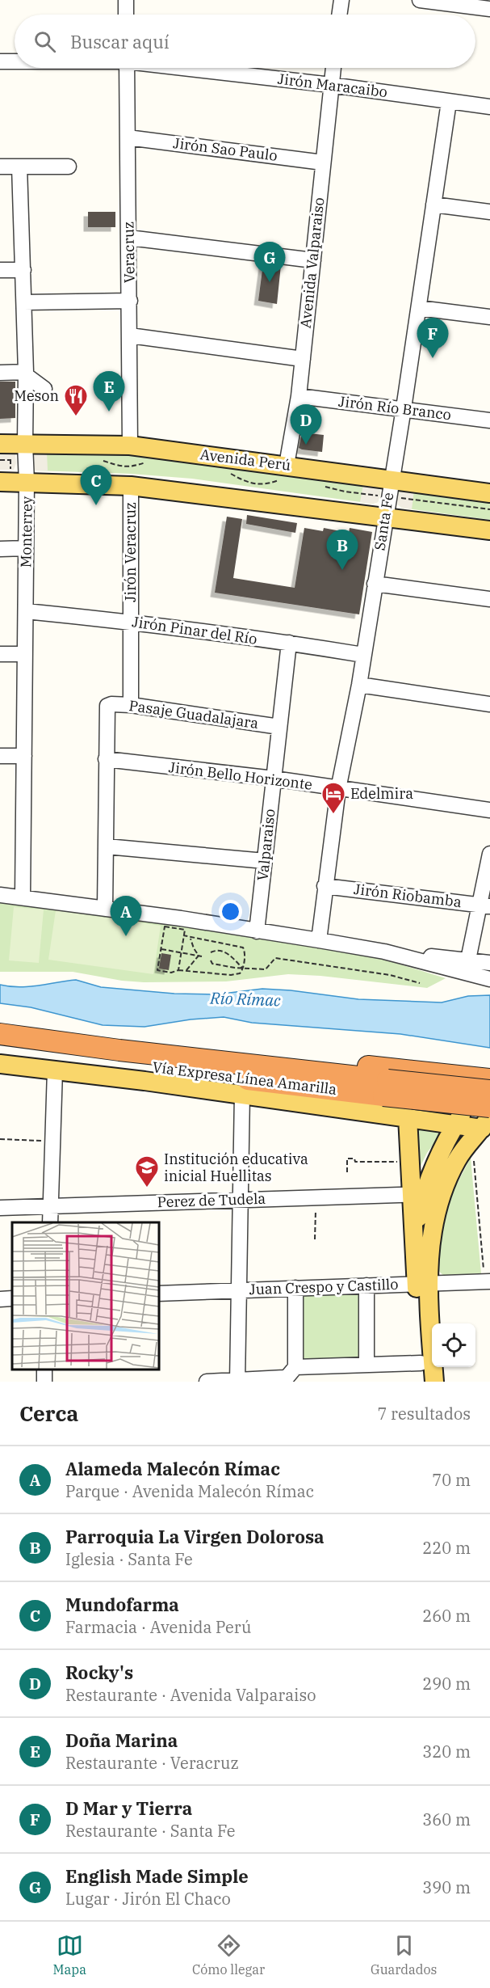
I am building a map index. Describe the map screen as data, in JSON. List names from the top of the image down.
{
  "streets": {
    "highway": ["Vía Expresa Línea Amarilla"],
    "main road": ["Avenida Perú"],
    "street": [
      "Jirón Maracaibo",
      "Jirón Sao Paulo",
      "Veracruz",
      "Avenida Valparaiso",
      "Jirón Río Branco",
      "Santa Fe",
      "Monterrey",
      "Jirón Veracruz",
      "Jirón Pinar del Río",
      "Pasaje Guadalajara",
      "Jirón Bello Horizonte",
      "Valparaiso",
      "Jirón Riobamba",
      "Perez de Tudela",
      "Juan Crespo y Castillo"
    ]
  },
  "crossings": [
    ["Jirón Maracaibo", "Avenida Valparaiso"],
    ["Jirón Maracaibo", "Santa Fe"],
    ["Jirón Sao Paulo", "Veracruz"],
    ["Jirón Sao Paulo", "Avenida Valparaiso"],
    ["Veracruz", "Avenida Perú"],
    ["Avenida Valparaiso", "Jirón Río Branco"],
    ["Avenida Valparaiso", "Avenida Perú"],
    ["Jirón Río Branco", "Santa Fe"],
    ["Avenida Perú", "Santa Fe"],
    ["Avenida Perú", "Monterrey"],
    ["Santa Fe", "Jirón Pinar del Río"],
    ["Santa Fe", "Jirón Bello Horizonte"],
    ["Santa Fe", "Jirón Riobamba"],
    ["Monterrey", "Jirón Pinar del Río"],
    ["Jirón Veracruz", "Jirón Pinar del Río"],
    ["Jirón Veracruz", "Pasaje Guadalajara"],
    ["Jirón Pinar del Río", "Valparaiso"],
    ["Pasaje Guadalajara", "Jirón Bello Horizonte"],
    ["Pasaje Guadalajara", "Valparaiso"],
    ["Jirón Bello Horizonte", "Valparaiso"]
  ],
  "water": ["Río Rímac"],
  "places": {
    "restaurant": ["Meson"],
    "hotel": ["Edelmira"],
    "school or university": ["Institución educativa inicial Huellitas"]
  },
  "page": {
    "search": "Buscar aquí",
    "pins": [
      "G",
      "F",
      "E",
      "D",
      "C",
      "B",
      "A"
    ],
    "heading": ["Cerca", "7 resultados"],
    "list": [
      {
        "mark": "A",
        "name": "Alameda Malecón Rímac",
        "note": "Parque · Avenida Malecón Rímac",
        "value": "70 m"
      },
      {
        "mark": "B",
        "name": "Parroquia La Virgen Dolorosa",
        "note": "Iglesia · Santa Fe",
        "value": "220 m"
      },
      {
        "mark": "C",
        "name": "Mundofarma",
        "note": "Farmacia · Avenida Perú",
        "value": "260 m"
      },
      {
        "mark": "D",
        "name": "Rocky's",
        "note": "Restaurante · Avenida Valparaiso",
        "value": "290 m"
      },
      {
        "mark": "E",
        "name": "Doña Marina",
        "note": "Restaurante · Veracruz",
        "value": "320 m"
      },
      {
        "mark": "F",
        "name": "D Mar y Tierra",
        "note": "Restaurante · Santa Fe",
        "value": "360 m"
      },
      {
        "mark": "G",
        "name": "English Made Simple",
        "note": "Lugar · Jirón El Chaco",
        "value": "390 m"
      }
    ],
    "nav": ["Mapa", "Cómo llegar", "Guardados"]
  }
}
